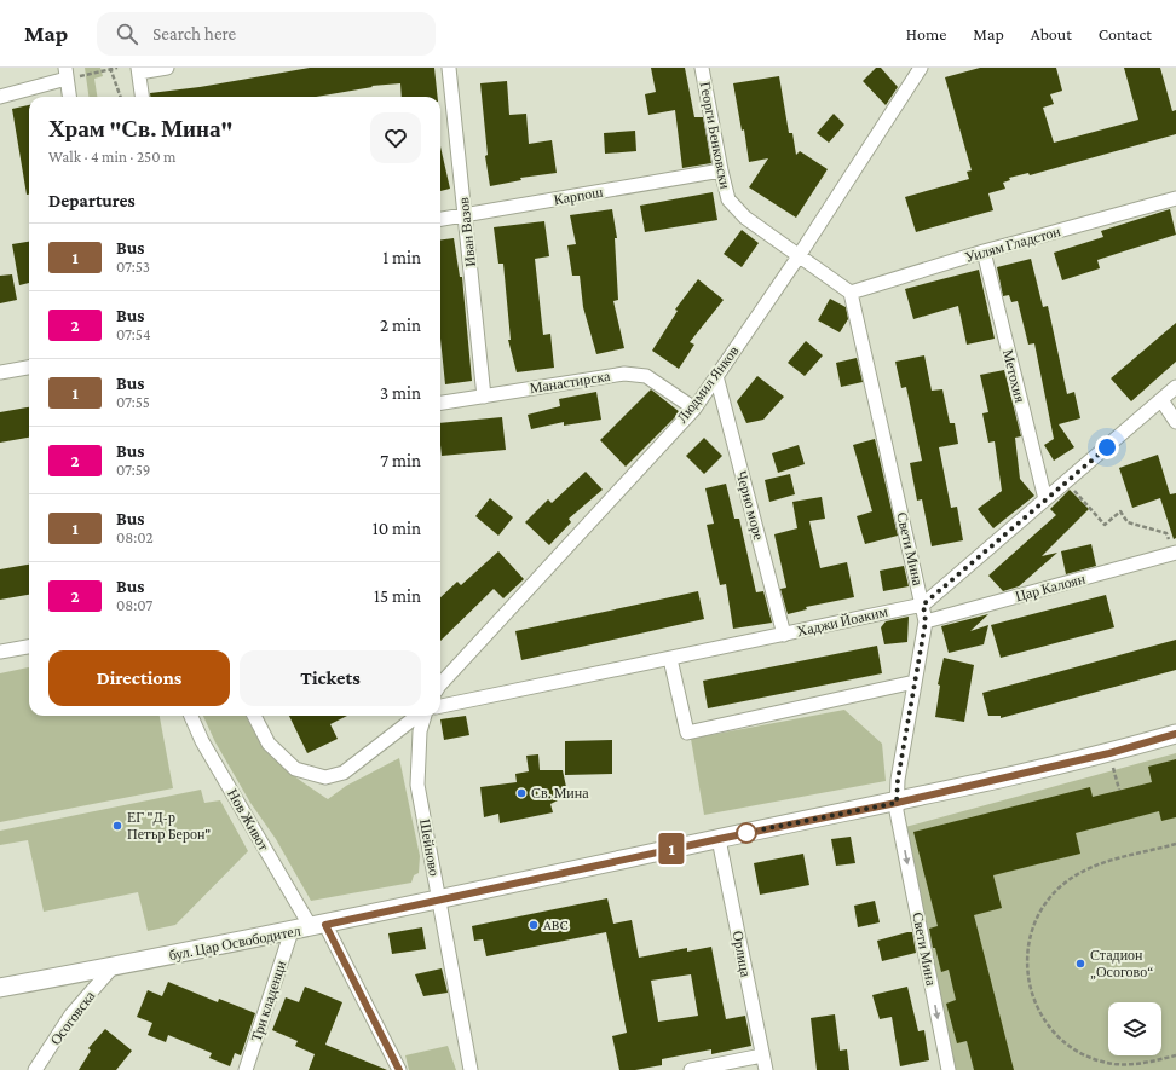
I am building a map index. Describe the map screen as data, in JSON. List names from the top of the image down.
{
  "streets": {
    "main road": ["бул. Цар Освободител"],
    "street": [
      "Георги Бенковски",
      "Карпош",
      "Иван Вазов",
      "Уилям Гладстон",
      "Метохия",
      "Манастирска",
      "Людмил Янков",
      "Черно море",
      "Свети Мина",
      "Цар Калоян",
      "Хаджи Йоаким",
      "Нов Живот",
      "Шейново",
      "Орлица",
      "Три кладенци",
      "Осоговска"
    ]
  },
  "crossings": [
    ["Георги Бенковски", "Карпош"],
    ["Георги Бенковски", "Людмил Янков"],
    ["Карпош", "Иван Вазов"],
    ["Иван Вазов", "Манастирска"],
    ["Уилям Гладстон", "Метохия"],
    ["Уилям Гладстон", "Свети Мина"],
    ["Метохия", "Хаджи Йоаким"],
    ["Манастирска", "Людмил Янков"],
    ["Людмил Янков", "Черно море"],
    ["Черно море", "Хаджи Йоаким"],
    ["Свети Мина", "Цар Калоян"],
    ["Свети Мина", "Хаджи Йоаким"],
    ["Свети Мина", "бул. Цар Освободител"],
    ["Нов Живот", "бул. Цар Освободител"],
    ["Шейново", "бул. Цар Освободител"],
    ["бул. Цар Освободител", "Орлица"],
    ["бул. Цар Освободител", "Три кладенци"],
    ["бул. Цар Освободител", "Осоговска"]
  ],
  "places": [
    "Св. Мина",
    "ЕГ \"Д-р Петър Берон\"",
    "ABC",
    "Стадион „Осогово“"
  ],
  "lines": ["bus line 1"],
  "page": {
    "header": "Map",
    "search": "Search here",
    "nav": [
      "Home",
      "Map",
      "About",
      "Contact"
    ],
    "on_map": "1",
    "heading": [
      ["Храм \"Св. Мина\"", "Walk · 4 min · 250 m"],
      "Departures"
    ],
    "list": [
      {
        "mark": "1",
        "name": "Bus",
        "note": "07:53",
        "value": "1 min"
      },
      {
        "mark": "2",
        "name": "Bus",
        "note": "07:54",
        "value": "2 min"
      },
      {
        "mark": "1",
        "name": "Bus",
        "note": "07:55",
        "value": "3 min"
      },
      {
        "mark": "2",
        "name": "Bus",
        "note": "07:59",
        "value": "7 min"
      },
      {
        "mark": "1",
        "name": "Bus",
        "note": "08:02",
        "value": "10 min"
      },
      {
        "mark": "2",
        "name": "Bus",
        "note": "08:07",
        "value": "15 min"
      }
    ],
    "buttons": ["Directions", "Tickets"]
  }
}
